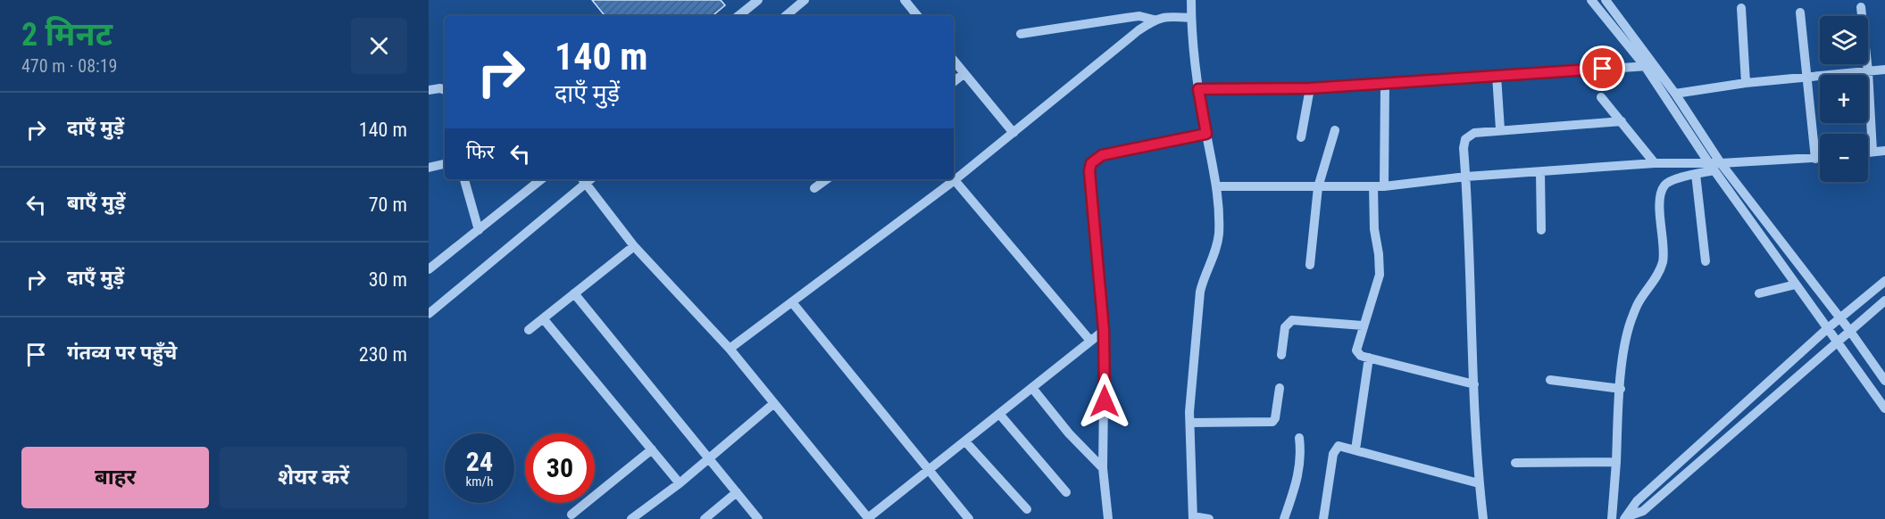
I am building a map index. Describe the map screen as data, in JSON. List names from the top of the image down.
{
  "page": {
    "heading": ["2 मिनट", "470 m · 08:19"],
    "map_buttons": ["+", "−"],
    "turn": ["140 m", "दाएँ मुड़ें"],
    "list": [
      {
        "name": "दाएँ मुड़ें",
        "value": "140 m"
      },
      {
        "name": "बाएँ मुड़ें",
        "value": "70 m"
      },
      {
        "name": "दाएँ मुड़ें",
        "value": "30 m"
      },
      {
        "name": "गंतव्य पर पहुँचे",
        "value": "230 m"
      }
    ],
    "then": "फिर",
    "speed": "24 km/h",
    "limit": "30",
    "buttons": ["बाहर", "शेयर करें"]
  }
}
